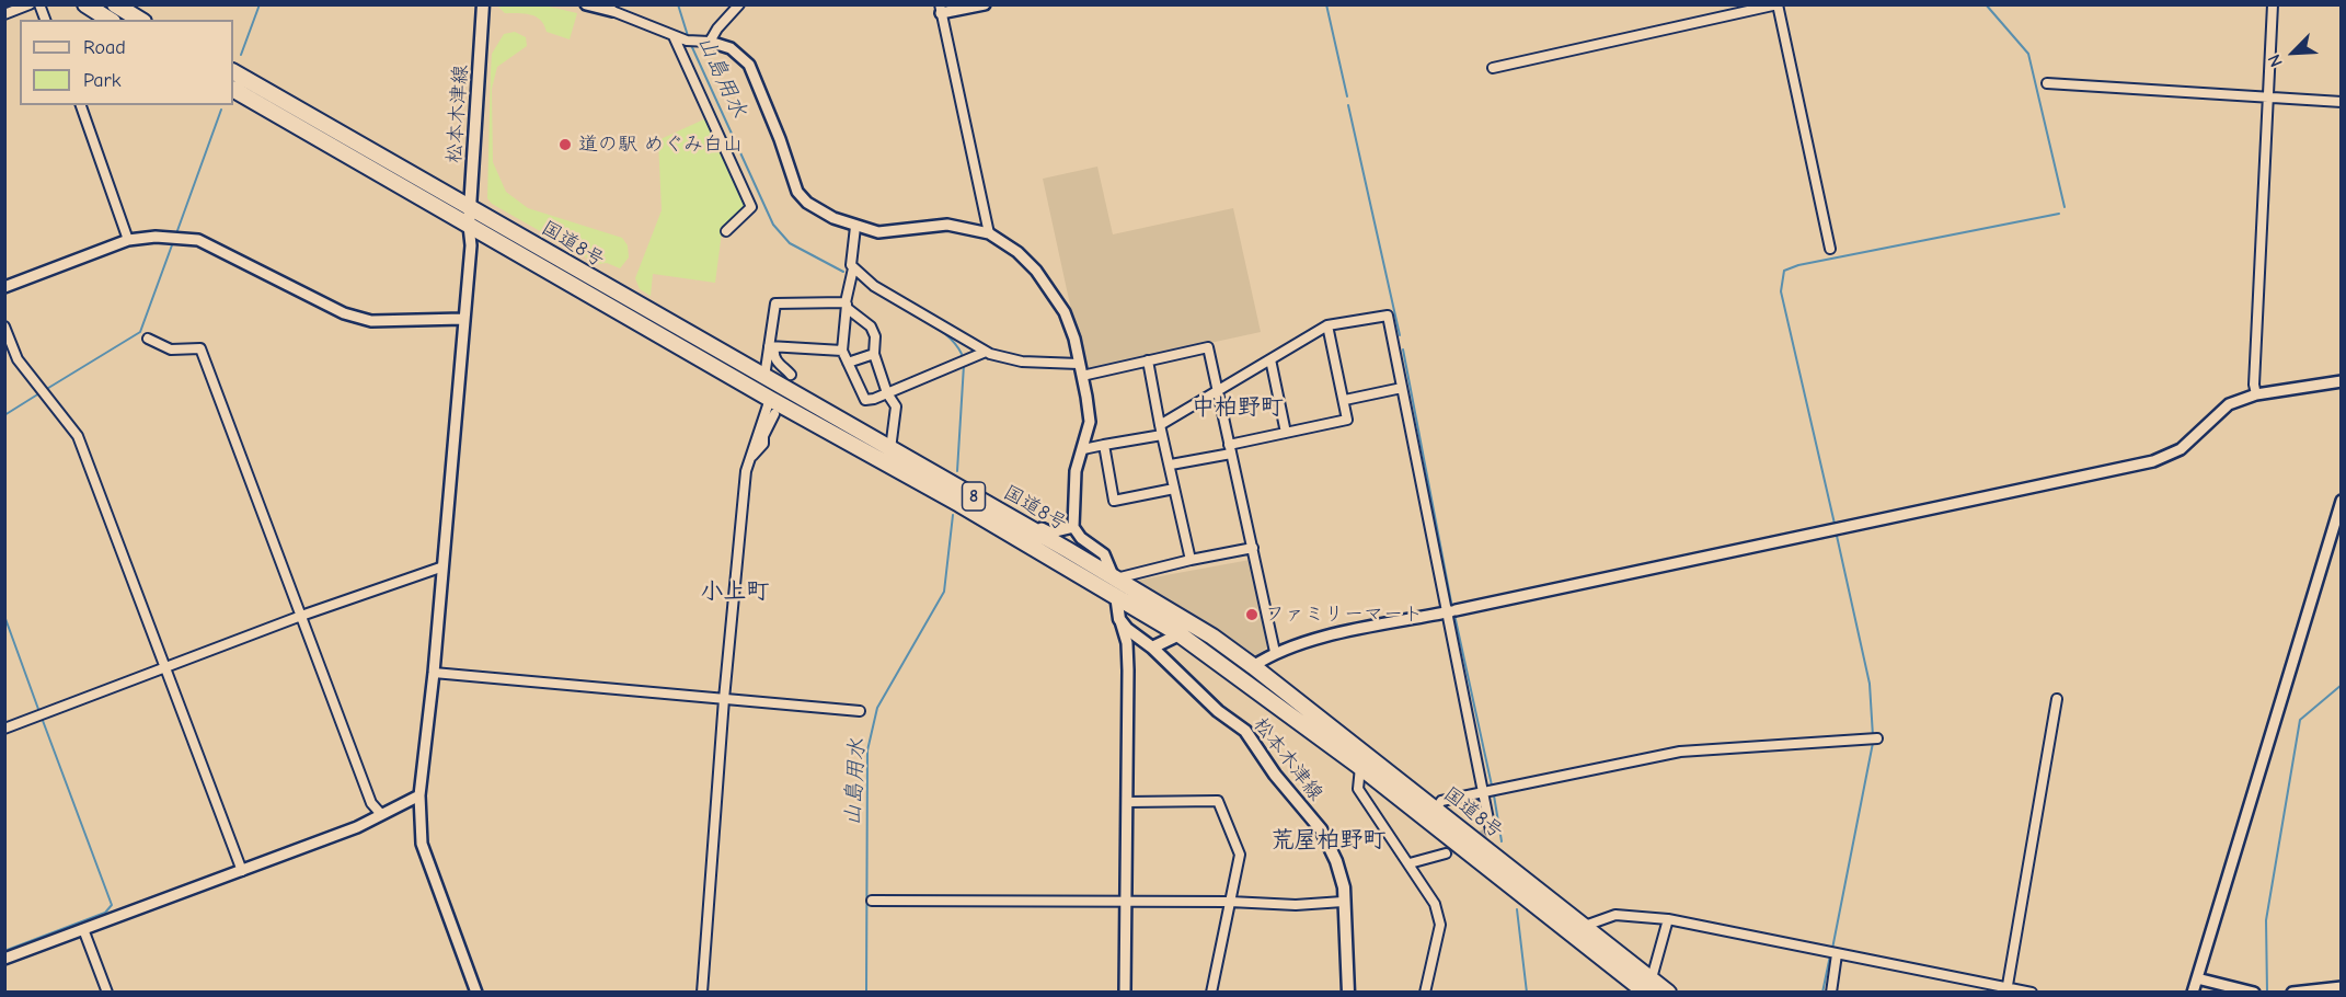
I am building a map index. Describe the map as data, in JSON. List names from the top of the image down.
{
  "streets": {
    "highway": ["国道8号", "8"],
    "main road": ["松本木津線"]
  },
  "crossings": [
    ["松本木津線", "国道8号"]
  ],
  "districts": ["中柏野町", "小上町", "荒屋柏野町"],
  "water": ["山島用水"],
  "places": ["道の駅 めぐみ白山", "ファミリーマート"],
  "legend": ["Road", "Park"],
  "north": "bottom left"
}
